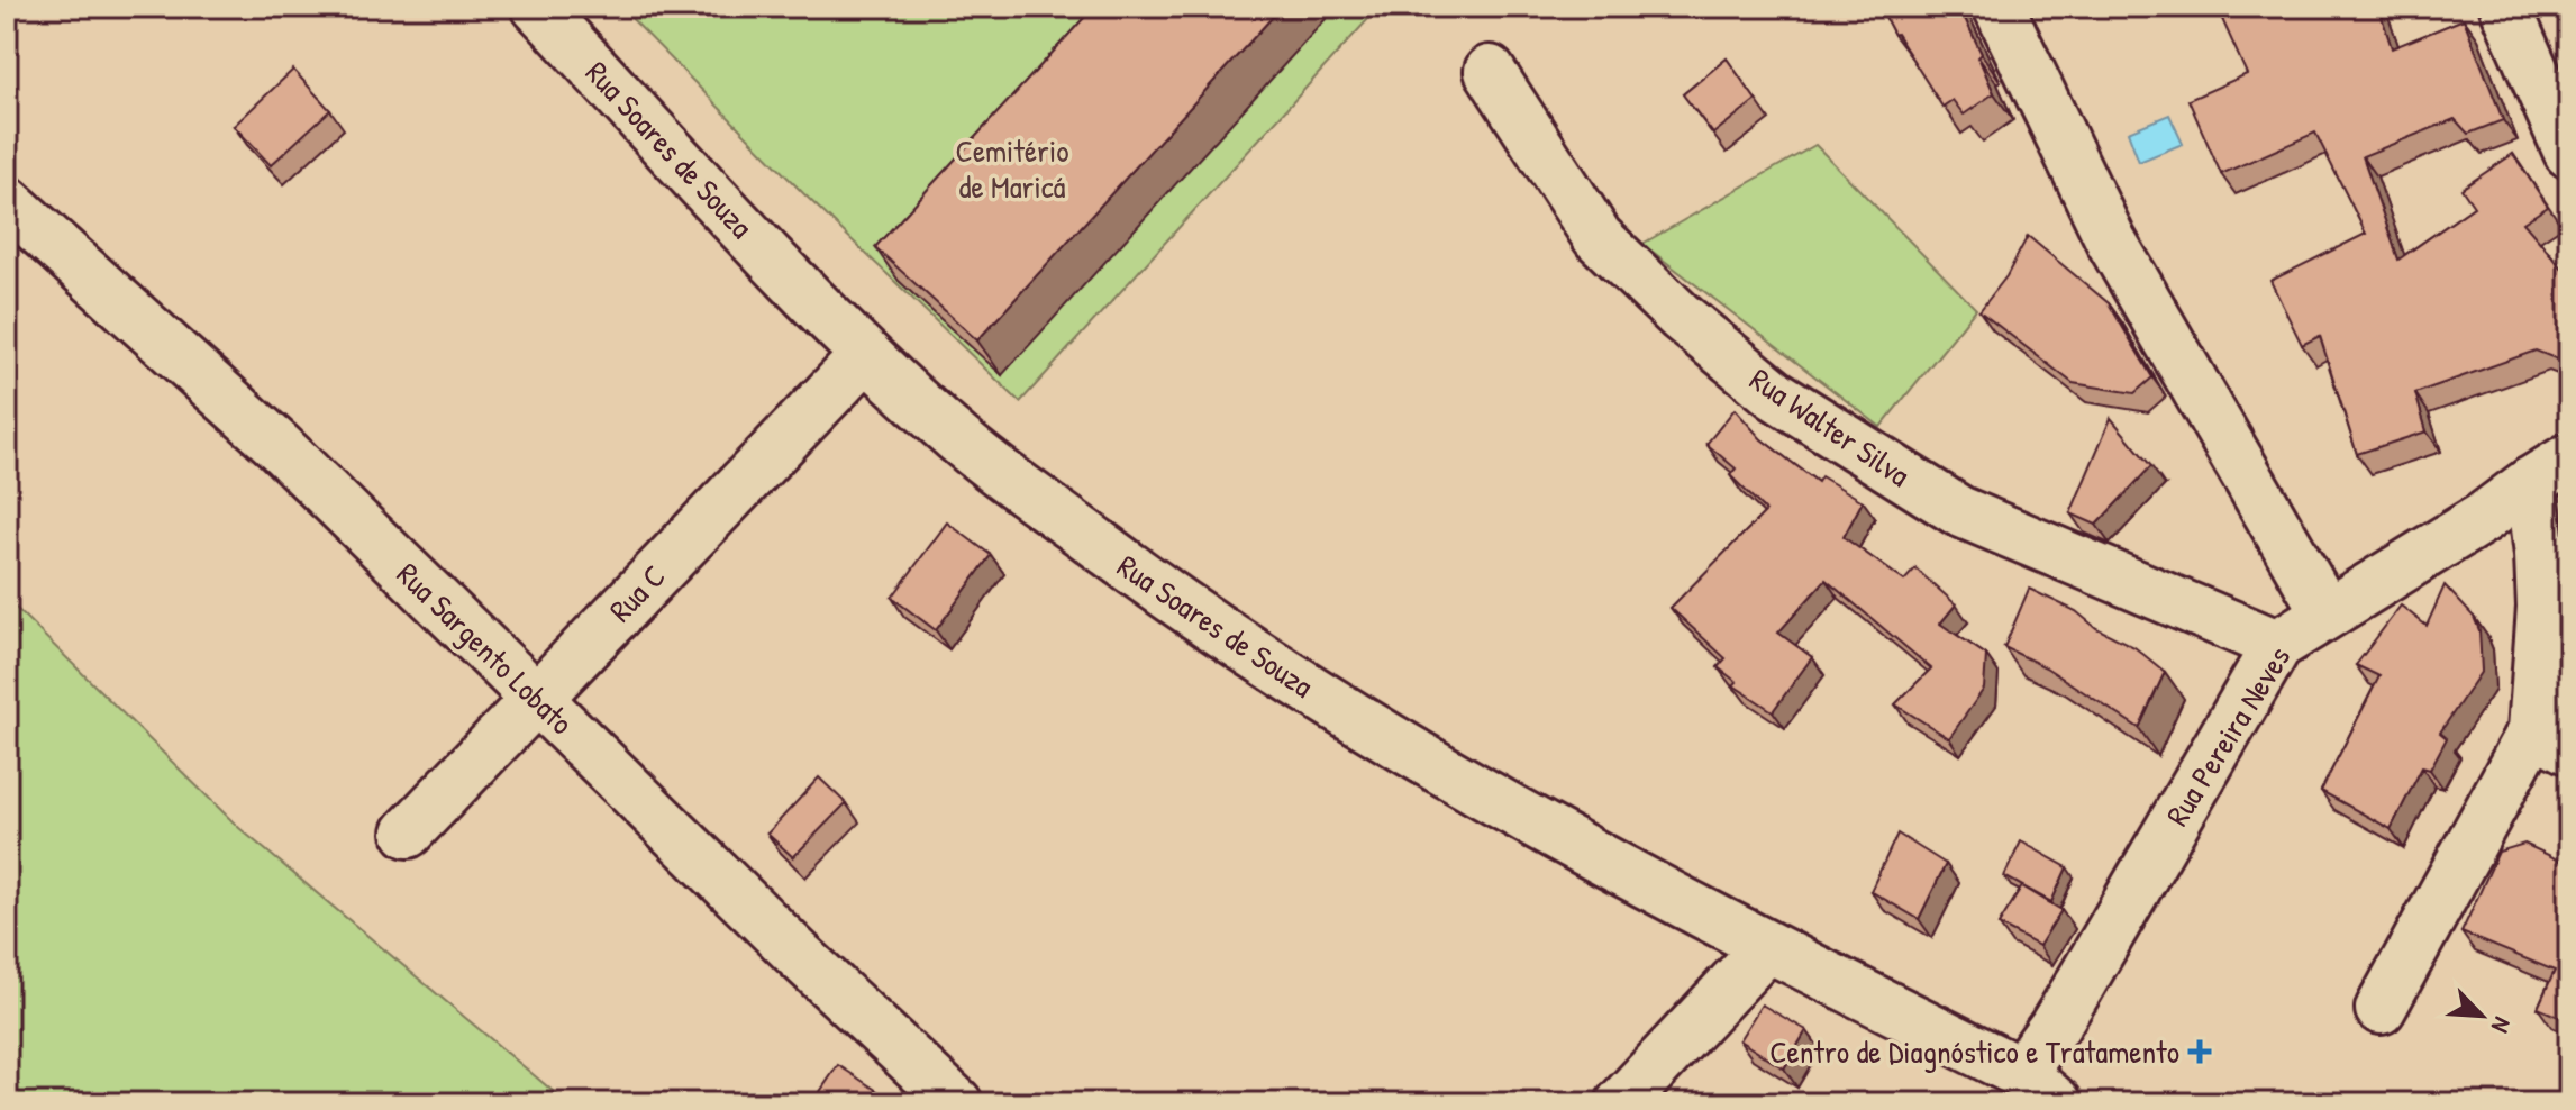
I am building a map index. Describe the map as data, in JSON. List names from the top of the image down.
{
  "streets": {
    "street": [
      "Rua Soares de Souza",
      "Rua Walter Silva",
      "Rua C",
      "Rua Sargento Lobato",
      "Rua Pereira Neves"
    ]
  },
  "crossings": [
    ["Rua Soares de Souza", "Rua C"],
    ["Rua Soares de Souza", "Rua Pereira Neves"],
    ["Rua Walter Silva", "Rua Pereira Neves"],
    ["Rua C", "Rua Sargento Lobato"]
  ],
  "parks": ["Cemitério de Maricá"],
  "places": {
    "health": ["Centro de Diagnóstico e Tratamento"]
  },
  "north": "bottom right"
}
